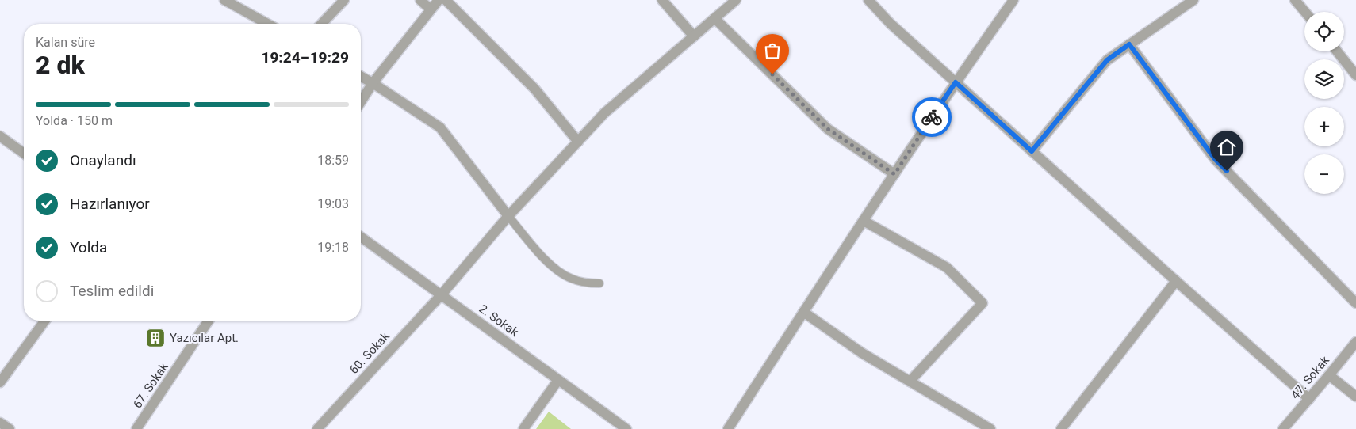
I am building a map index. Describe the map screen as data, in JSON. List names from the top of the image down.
{
  "streets": {
    "street": [
      "2. Sokak",
      "60. Sokak",
      "47. Sokak",
      "67. Sokak"
    ]
  },
  "crossings": [
    ["2. Sokak", "60. Sokak"]
  ],
  "places": {
    "building": ["Yazıcılar Apt."]
  },
  "page": {
    "map_buttons": ["+", "−"],
    "heading": ["2 dk", "Kalan süre", "19:24–19:29"],
    "bar": "Yolda · 150 m",
    "list": [
      ["Onaylandı", "18:59"],
      ["Hazırlanıyor", "19:03"],
      ["Yolda", "19:18"],
      "Teslim edildi"
    ]
  }
}
